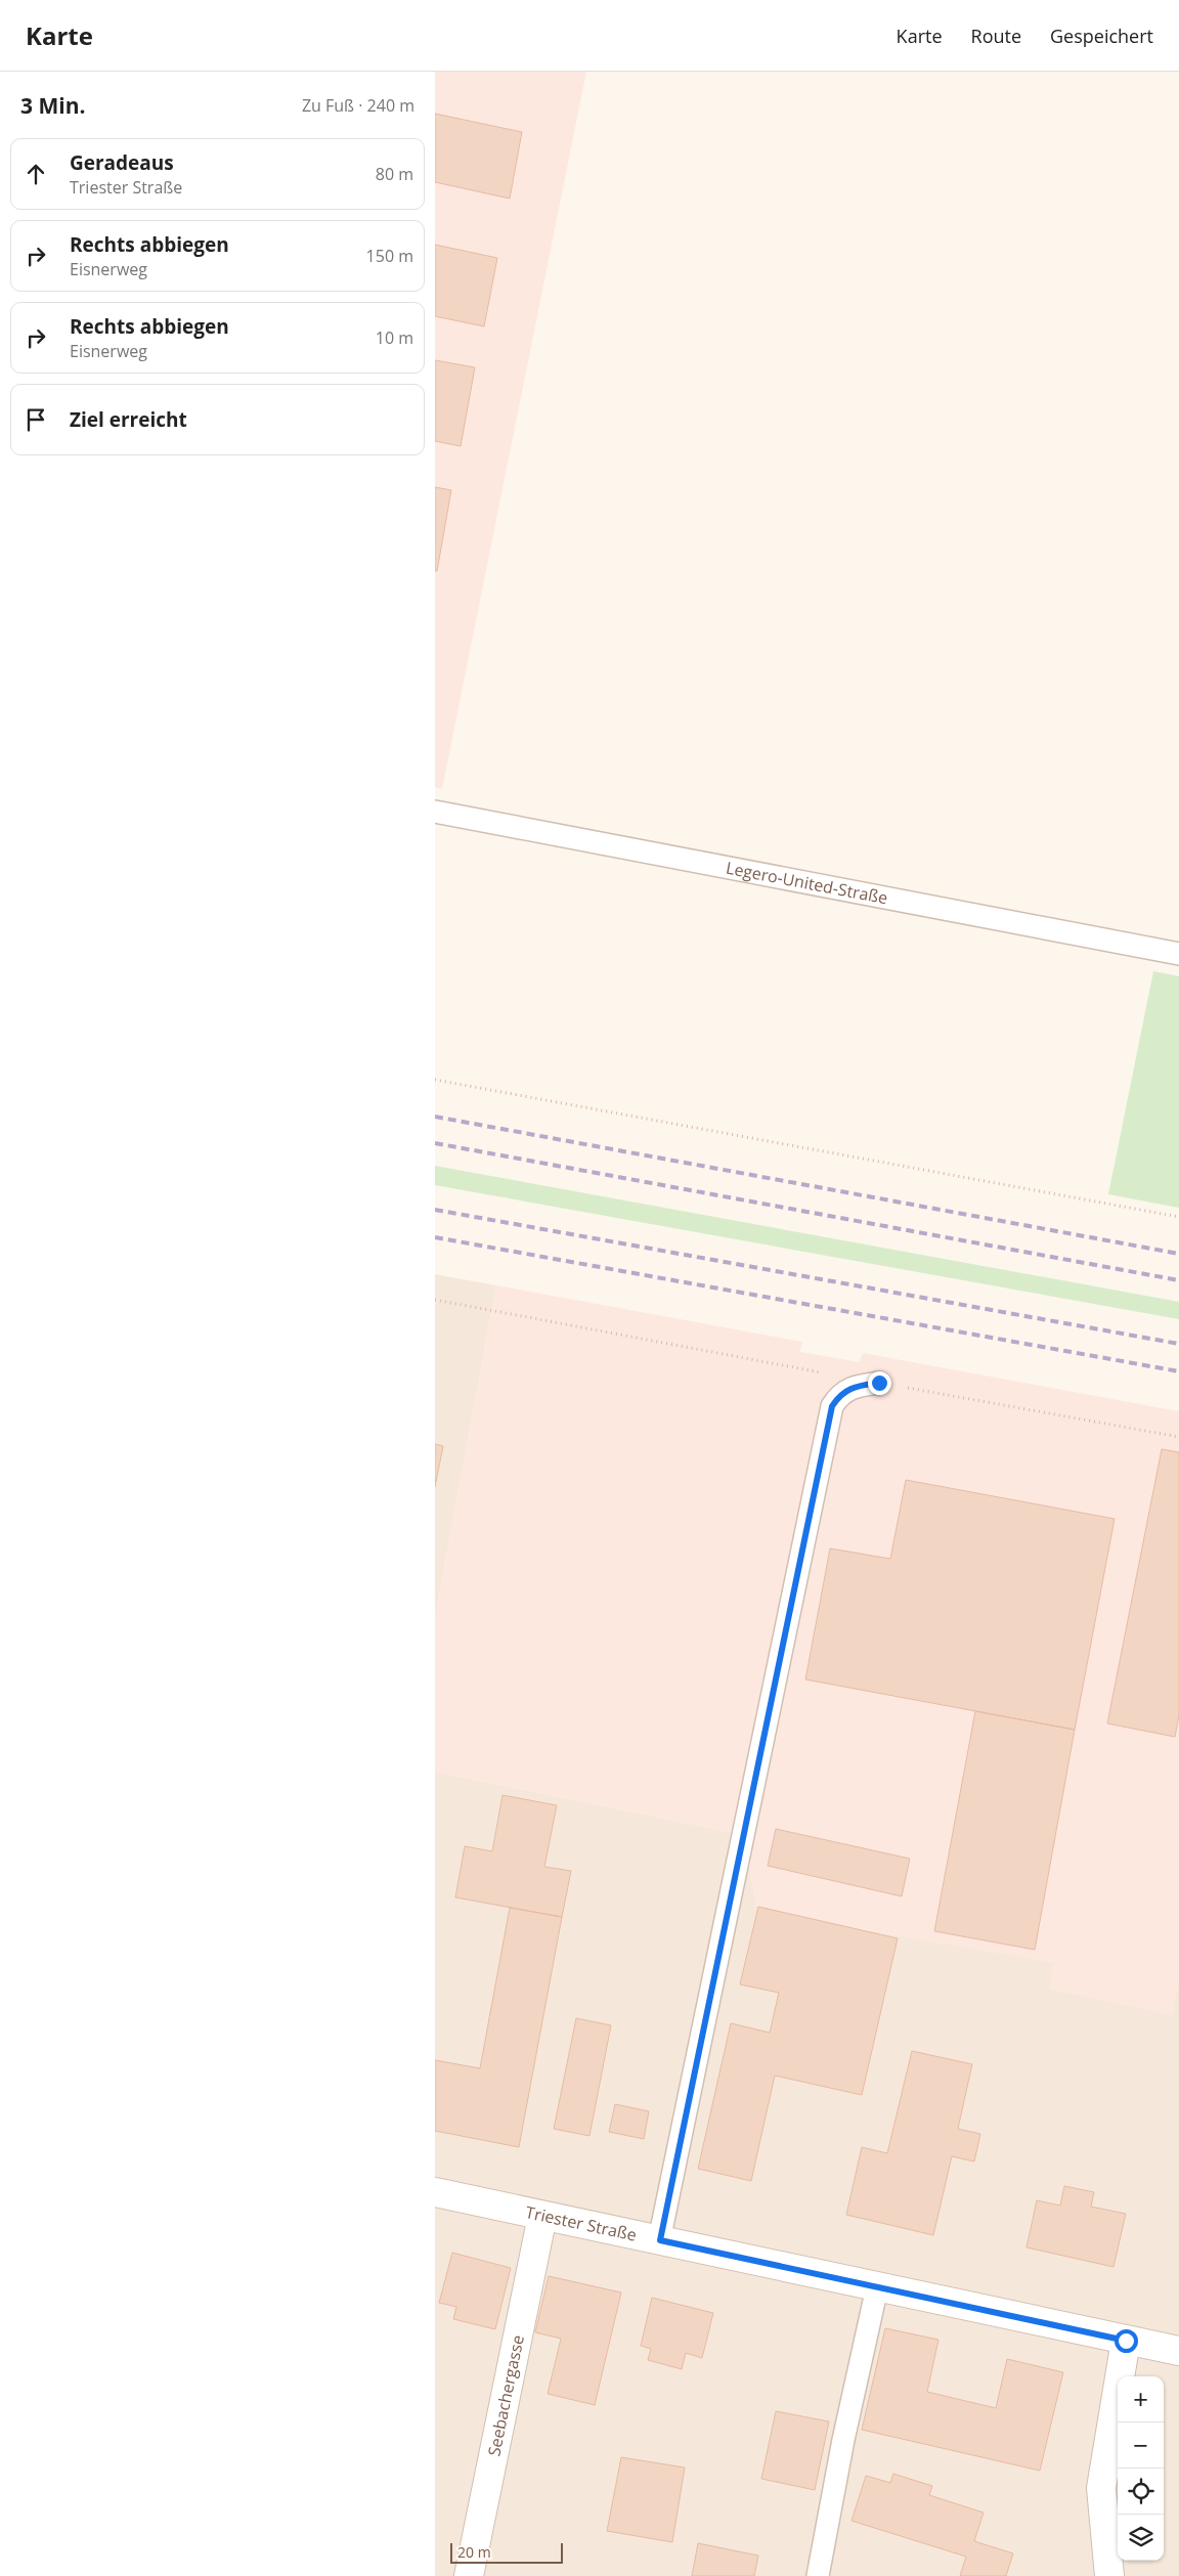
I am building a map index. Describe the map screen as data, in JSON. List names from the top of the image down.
{
  "streets": {
    "main road": ["Triester Straße", "Seebachergasse"],
    "lane": ["Legero-United-Straße"]
  },
  "crossings": [
    ["Triester Straße", "Seebachergasse"]
  ],
  "scale_bar": "20 m",
  "page": {
    "header": "Karte",
    "nav": ["Karte", "Route", "Gespeichert"],
    "heading": ["3 Min.", "Zu Fuß · 240 m"],
    "list": [
      ["Geradeaus", "Triester Straße", "80 m"],
      ["Rechts abbiegen", "Eisnerweg", "150 m"],
      ["Rechts abbiegen", "Eisnerweg", "10 m"],
      "Ziel erreicht"
    ],
    "map_buttons": ["+", "−"],
    "scale": "20 m"
  }
}
